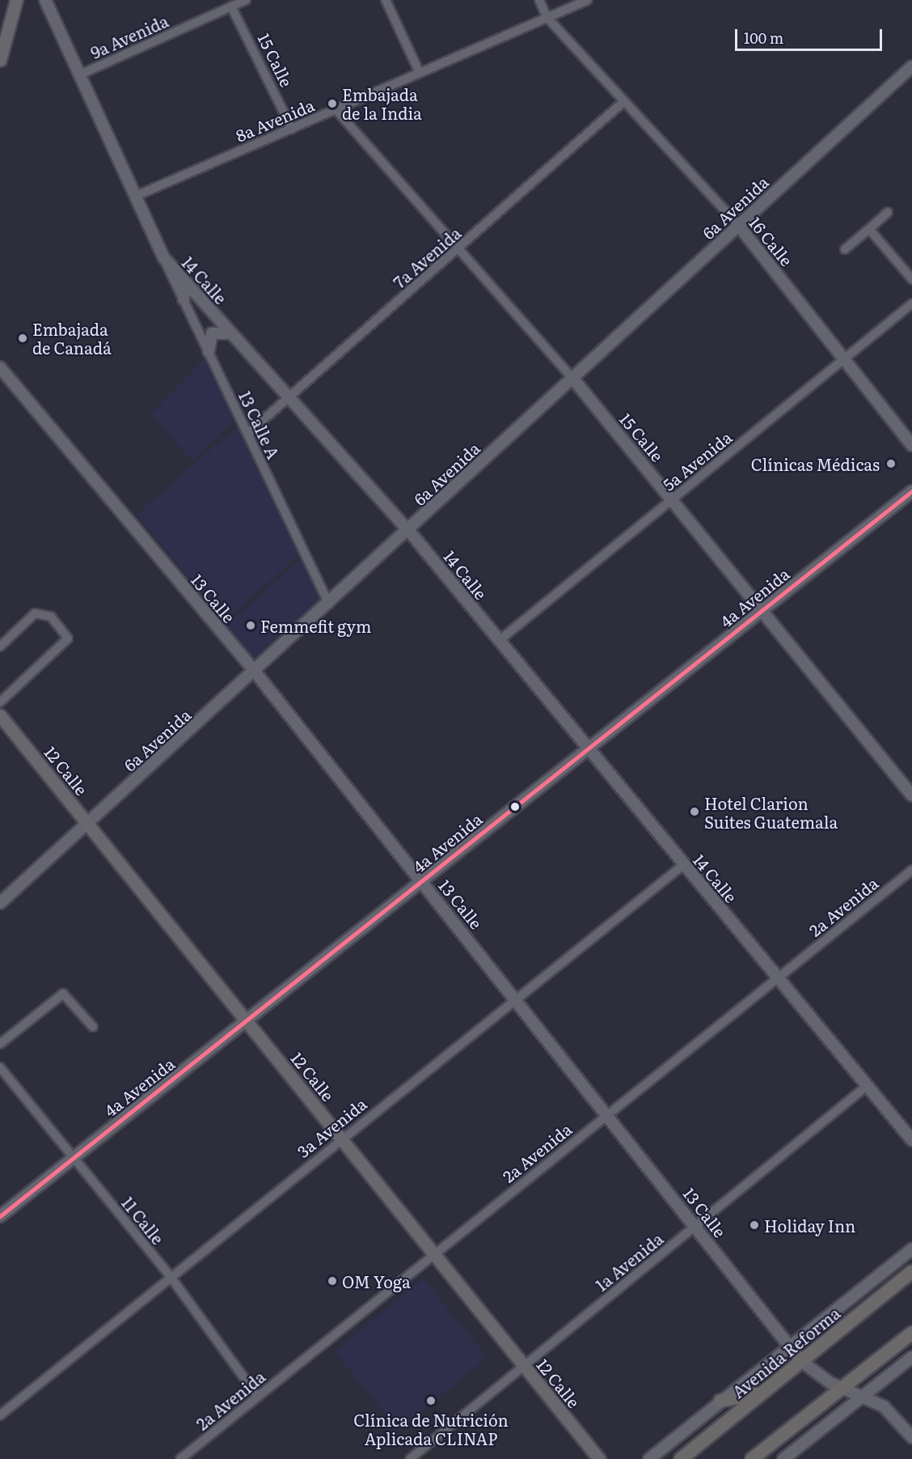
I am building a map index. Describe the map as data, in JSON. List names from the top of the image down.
{
  "streets": {
    "main road": ["12 Calle", "Avenida Reforma"],
    "street": [
      "9a Avenida",
      "15 Calle",
      "8a Avenida",
      "6a Avenida",
      "16 Calle",
      "7a Avenida",
      "14 Calle",
      "13 Calle A",
      "5a Avenida",
      "4a Avenida",
      "13 Calle",
      "2a Avenida",
      "3a Avenida",
      "11 Calle",
      "1a Avenida"
    ]
  },
  "crossings": [
    ["9a Avenida", "15 Calle"],
    ["9a Avenida", "14 Calle"],
    ["15 Calle", "8a Avenida"],
    ["15 Calle", "6a Avenida"],
    ["15 Calle", "7a Avenida"],
    ["15 Calle", "5a Avenida"],
    ["15 Calle", "4a Avenida"],
    ["8a Avenida", "16 Calle"],
    ["8a Avenida", "14 Calle"],
    ["6a Avenida", "16 Calle"],
    ["6a Avenida", "14 Calle"],
    ["6a Avenida", "13 Calle A"],
    ["6a Avenida", "13 Calle"],
    ["6a Avenida", "12 Calle"],
    ["16 Calle", "7a Avenida"],
    ["16 Calle", "5a Avenida"],
    ["7a Avenida", "14 Calle"],
    ["7a Avenida", "13 Calle A"],
    ["14 Calle", "13 Calle A"],
    ["14 Calle", "5a Avenida"],
    ["14 Calle", "4a Avenida"],
    ["14 Calle", "2a Avenida"],
    ["14 Calle", "3a Avenida"],
    ["14 Calle", "1a Avenida"],
    ["4a Avenida", "13 Calle"],
    ["4a Avenida", "12 Calle"],
    ["4a Avenida", "11 Calle"],
    ["13 Calle", "2a Avenida"],
    ["13 Calle", "3a Avenida"],
    ["13 Calle", "1a Avenida"],
    ["13 Calle", "Avenida Reforma"],
    ["12 Calle", "2a Avenida"],
    ["12 Calle", "3a Avenida"],
    ["12 Calle", "1a Avenida"],
    ["2a Avenida", "11 Calle"],
    ["3a Avenida", "11 Calle"]
  ],
  "places": [
    "Embajada de la India",
    "Embajada de Canadá",
    "Clínicas Médicas",
    "Femmefit gym",
    "Hotel Clarion Suites Guatemala",
    "Holiday Inn",
    "OM Yoga",
    "Clínica de Nutrición Aplicada CLINAP"
  ],
  "scale_bar": "100 m"
}
